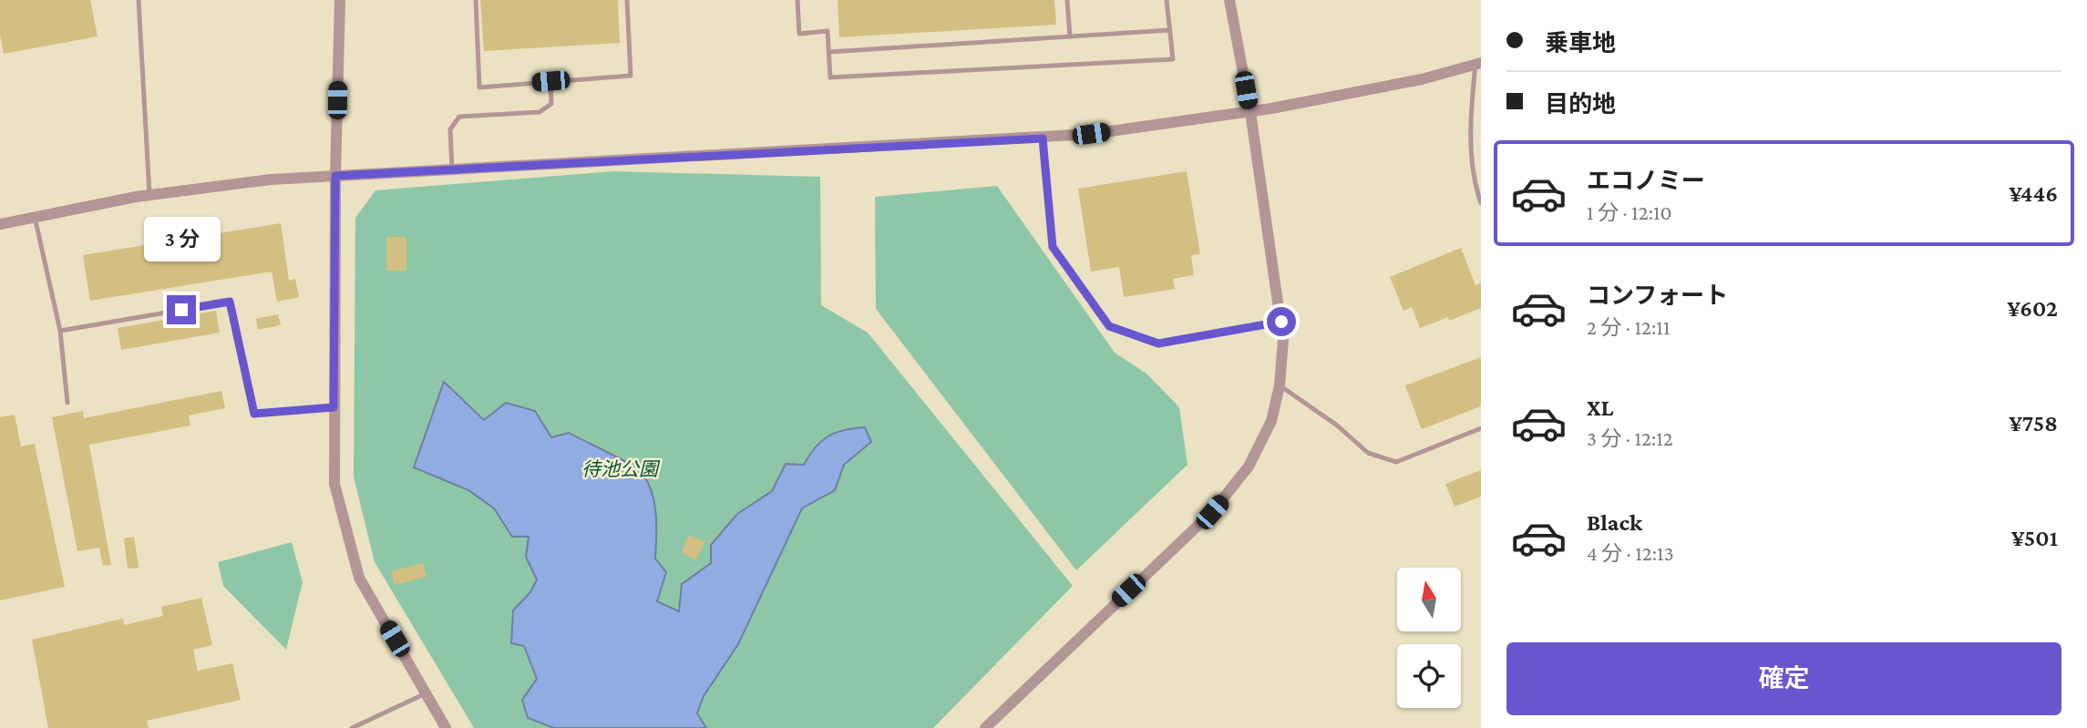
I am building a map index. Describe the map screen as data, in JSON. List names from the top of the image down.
{
  "parks": ["待池公園"],
  "north": "top",
  "page": {
    "banner": ["乗車地", "目的地"],
    "list": [
      {
        "name": "エコノミー",
        "note": "1 分 · 12:10",
        "value": "¥446"
      },
      {
        "name": "コンフォート",
        "note": "2 分 · 12:11",
        "value": "¥602"
      },
      {
        "name": "XL",
        "note": "3 分 · 12:12",
        "value": "¥758"
      },
      {
        "name": "Black",
        "note": "4 分 · 12:13",
        "value": "¥501"
      }
    ],
    "bubble": "3 分",
    "buttons": "確定"
  }
}
